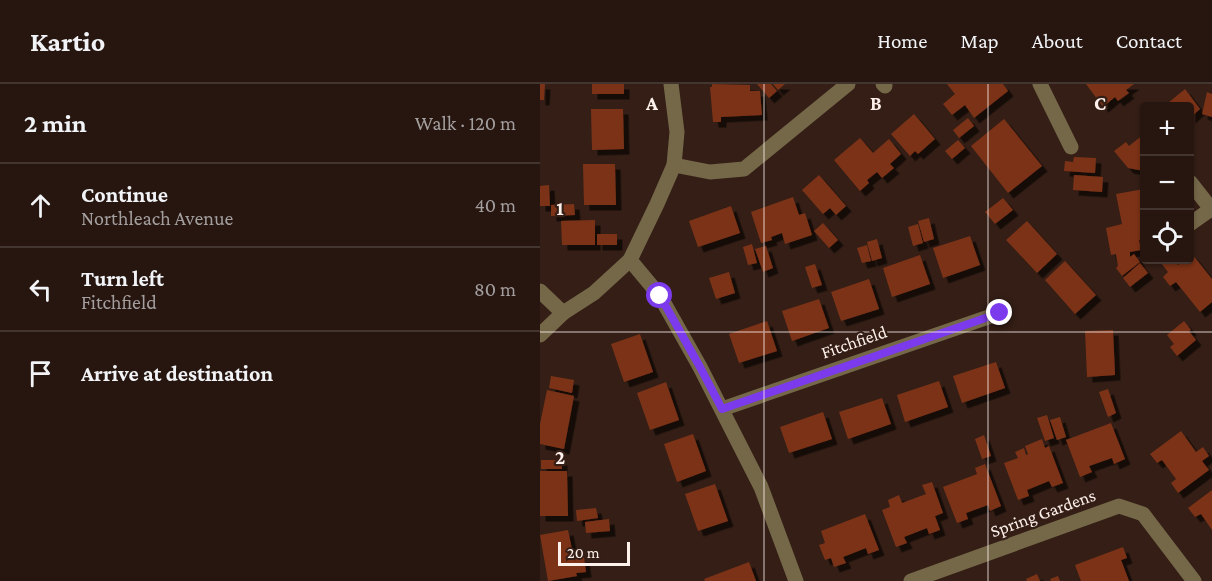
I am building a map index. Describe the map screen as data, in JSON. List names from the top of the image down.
{
  "streets": {
    "street": ["Fitchfield", "Spring Gardens"]
  },
  "scale_bar": "20 m",
  "page": {
    "header": "Kartio",
    "nav": [
      "Home",
      "Map",
      "About",
      "Contact"
    ],
    "heading": ["2 min", "Walk · 120 m"],
    "map_buttons": ["+", "−"],
    "list": [
      ["Continue", "Northleach Avenue", "40 m"],
      ["Turn left", "Fitchfield", "80 m"],
      "Arrive at destination"
    ],
    "scale": "20 m"
  },
  "grid": {
    "columns": ["A", "B", "C"],
    "rows": ["1", "2"]
  }
}
